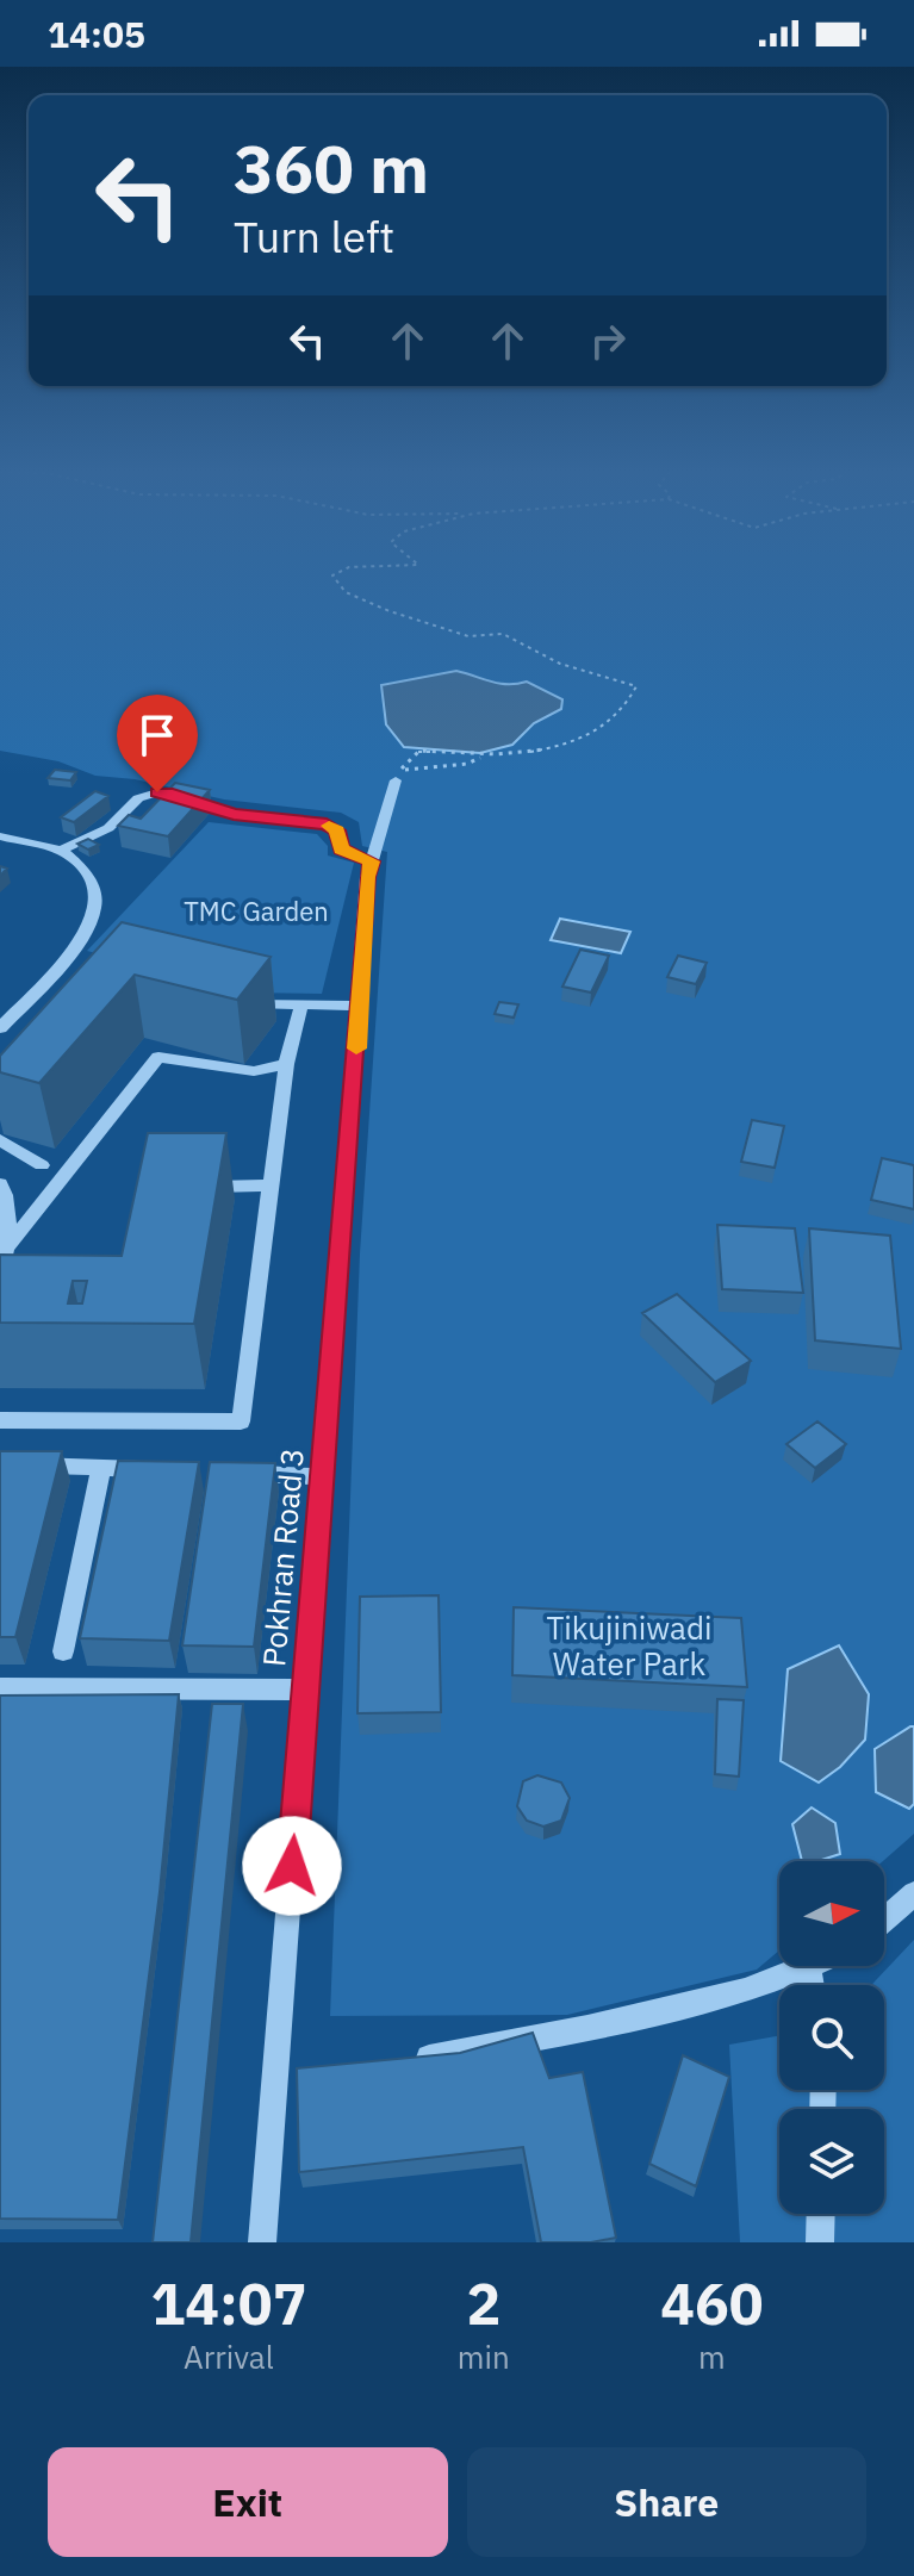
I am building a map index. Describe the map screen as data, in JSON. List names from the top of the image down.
{
  "streets": {
    "street": ["Pokhran Road 3"]
  },
  "parks": ["TMC Garden", "Tikujiniwadi Water Park"],
  "north": "right",
  "page": {
    "status": "14:05",
    "turn": ["360 m", "Turn left"],
    "eta": [
      "14:07",
      "Arrival",
      "2",
      "min",
      "460",
      "m"
    ],
    "buttons": ["Exit", "Share"]
  }
}
